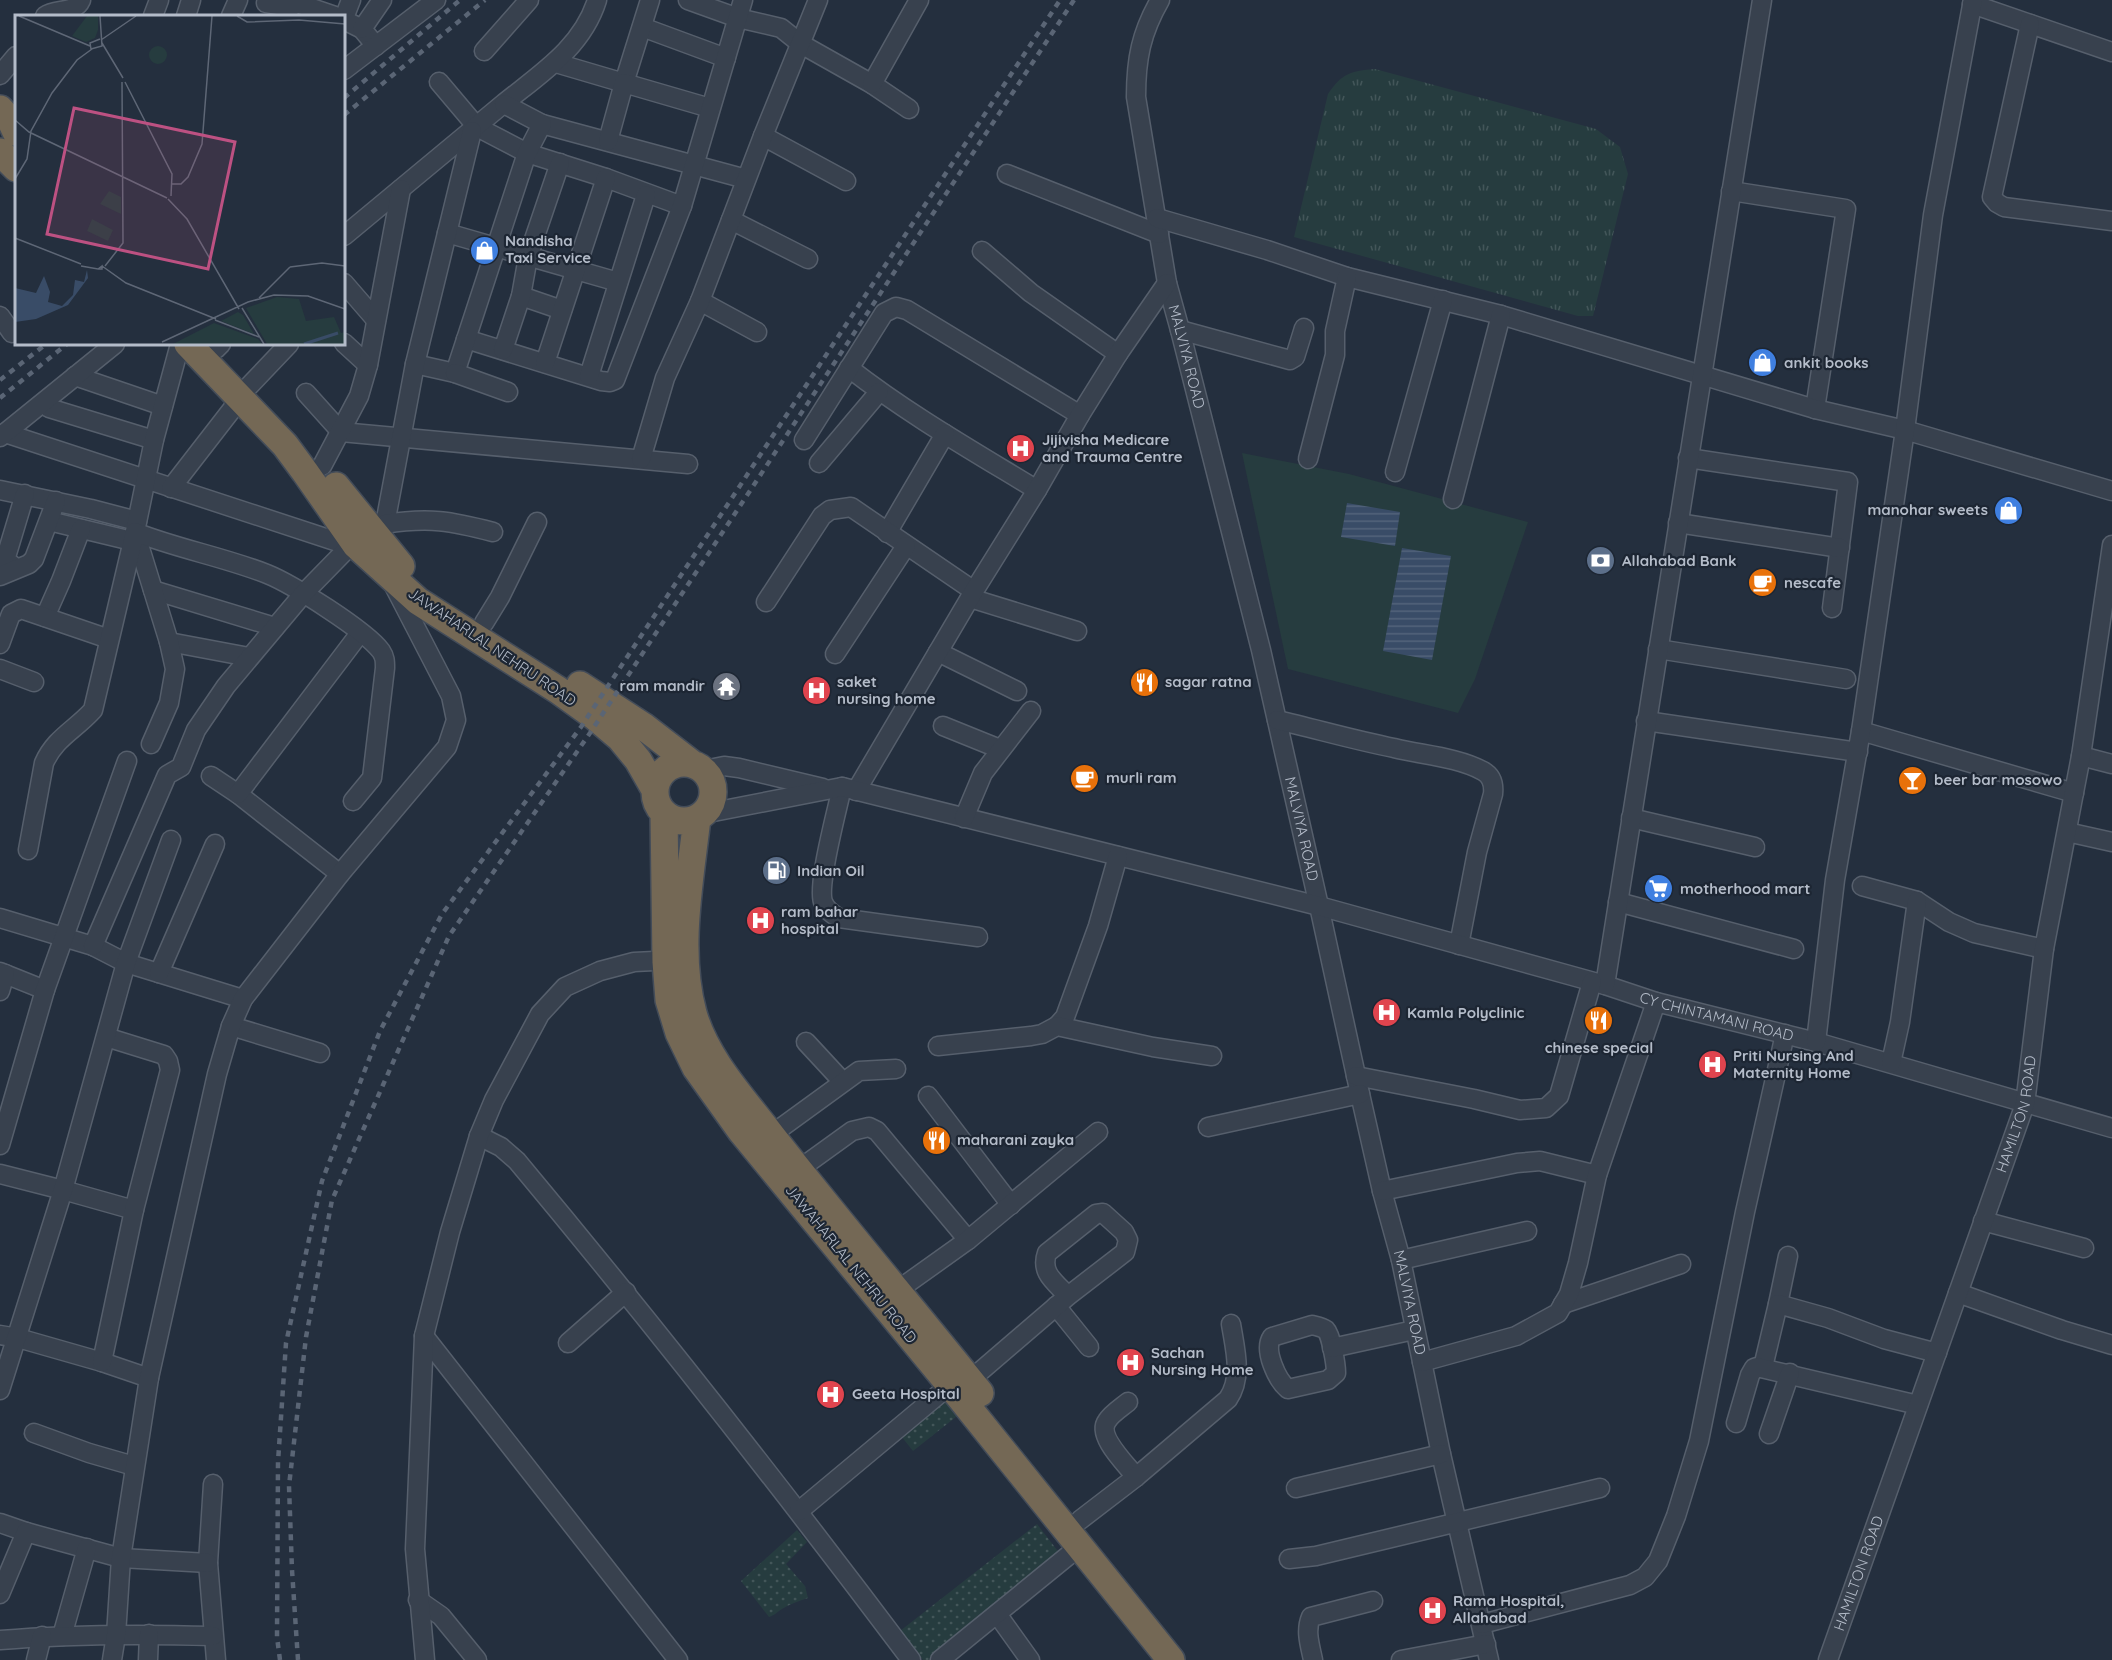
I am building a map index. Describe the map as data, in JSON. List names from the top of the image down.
{
  "streets": {
    "highway": ["JAWAHARLAL NEHRU ROAD"],
    "street": ["MALVIYA ROAD", "CY CHINTAMANI ROAD", "HAMILTON ROAD"]
  },
  "crossings": [
    ["MALVIYA ROAD", "CY CHINTAMANI ROAD"],
    ["JAWAHARLAL NEHRU ROAD", "CY CHINTAMANI ROAD"],
    ["CY CHINTAMANI ROAD", "HAMILTON ROAD"]
  ],
  "places": {
    "shop": ["Nandisha Taxi Service", "ankit books", "manohar sweets"],
    "hospital": [
      "Jijivisha Medicare and Trauma Centre",
      "saket nursing home",
      "ram bahar hospital",
      "Kamla Polyclinic",
      "Priti Nursing And Maternity Home",
      "Sachan Nursing Home",
      "Geeta Hospital",
      "Rama Hospital, Allahabad"
    ],
    "bank": ["Allahabad Bank"],
    "cafe": ["nescafe", "murli ram"],
    "restaurant": ["sagar ratna", "chinese special", "maharani zayka"],
    "temple": ["ram mandir"],
    "bar": ["beer bar mosowo"],
    "fuel station": ["Indian Oil"],
    "supermarket": ["motherhood mart"]
  }
}
